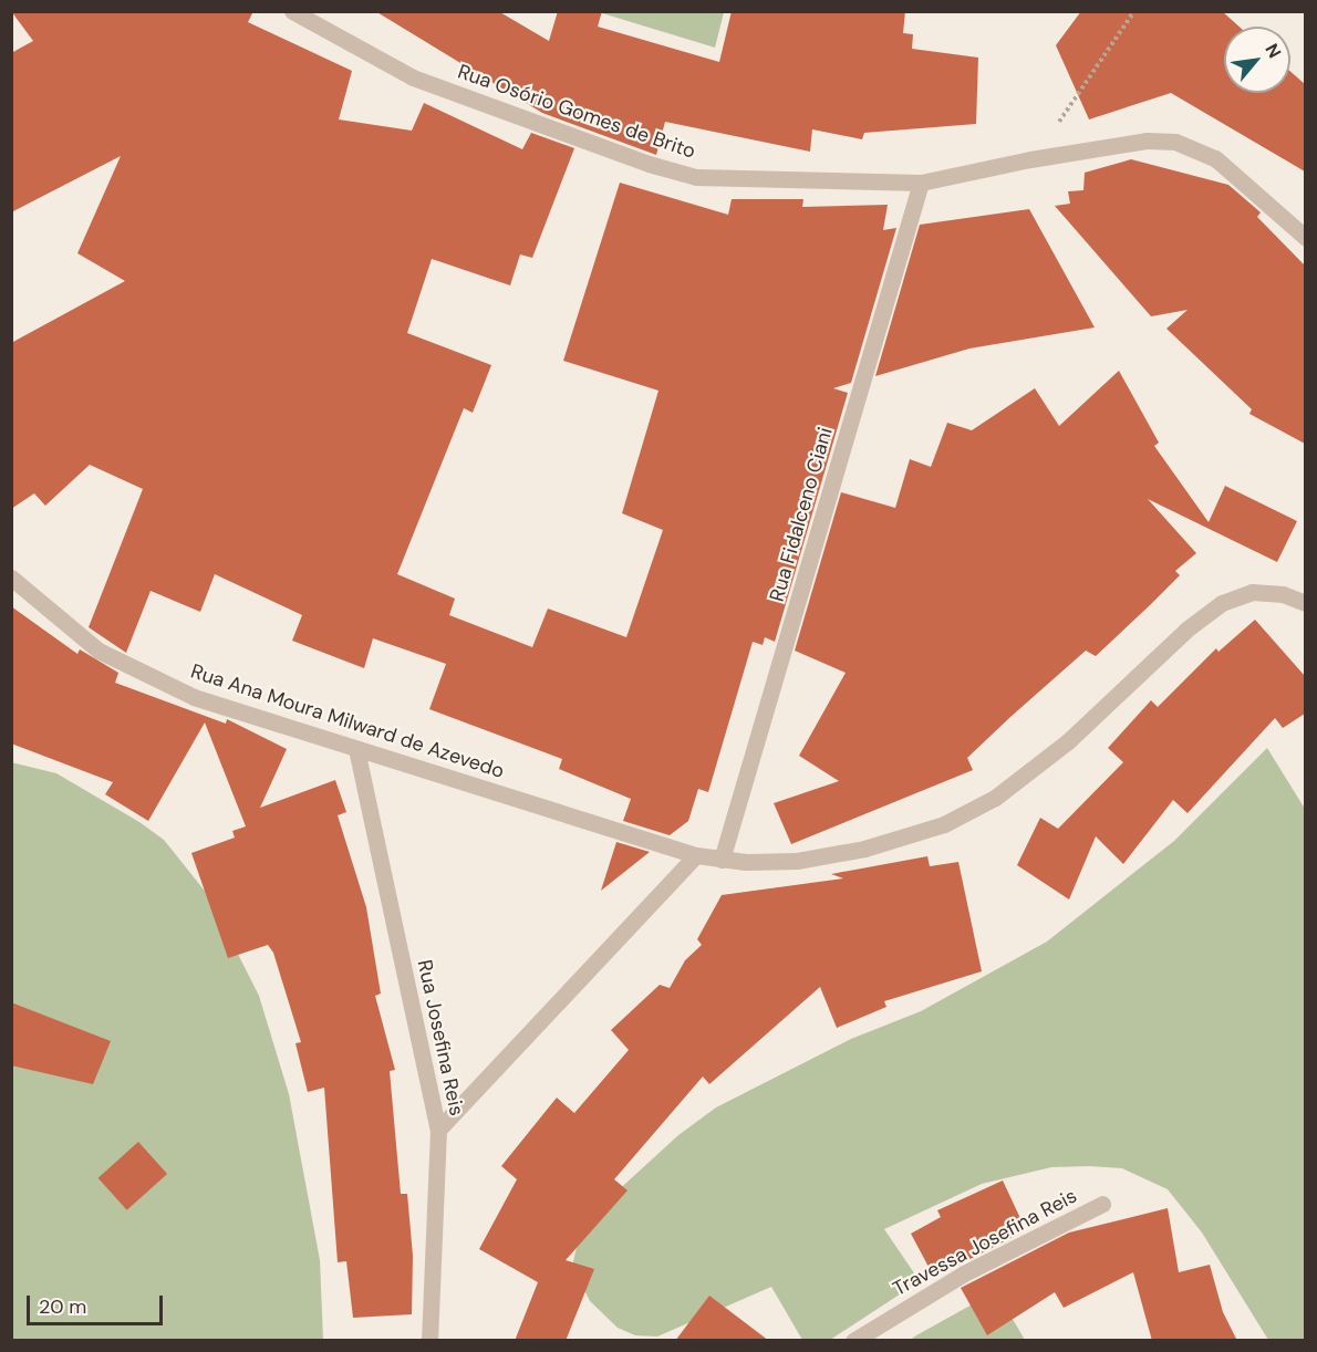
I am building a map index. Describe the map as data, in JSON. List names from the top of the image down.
{
  "streets": {
    "street": [
      "Rua Osório Gomes de Brito",
      "Rua Fidalceno Ciani",
      "Rua Ana Moura Milward de Azevedo",
      "Rua Josefina Reis",
      "Travessa Josefina Reis"
    ]
  },
  "crossings": [
    ["Rua Osório Gomes de Brito", "Rua Fidalceno Ciani"],
    ["Rua Fidalceno Ciani", "Rua Ana Moura Milward de Azevedo"],
    ["Rua Ana Moura Milward de Azevedo", "Rua Josefina Reis"]
  ],
  "scale_bar": "20 m",
  "north": "top right"
}
